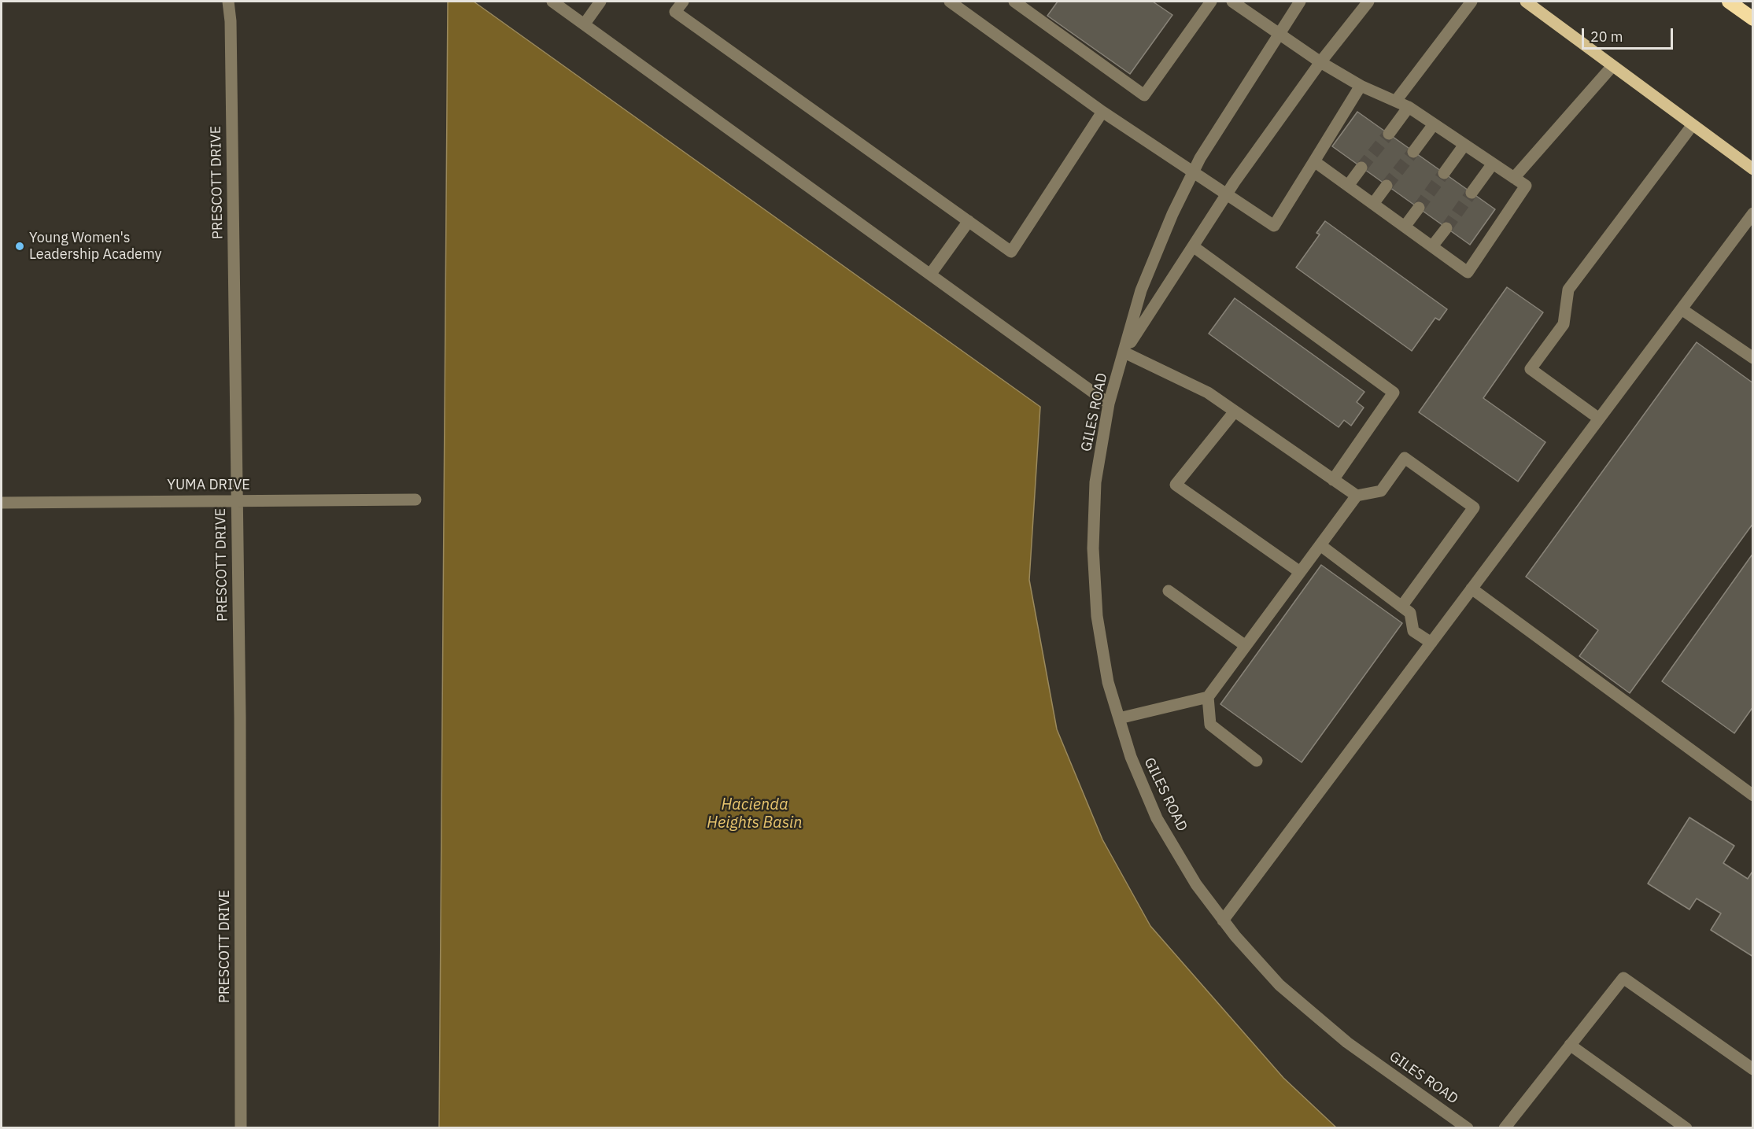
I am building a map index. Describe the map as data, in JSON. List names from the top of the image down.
{
  "streets": {
    "street": ["PRESCOTT DRIVE", "GILES ROAD", "YUMA DRIVE"]
  },
  "crossings": [
    ["PRESCOTT DRIVE", "YUMA DRIVE"]
  ],
  "water": ["Hacienda Heights Basin"],
  "places": ["Young Women's Leadership Academy"],
  "scale_bar": "20 m"
}
